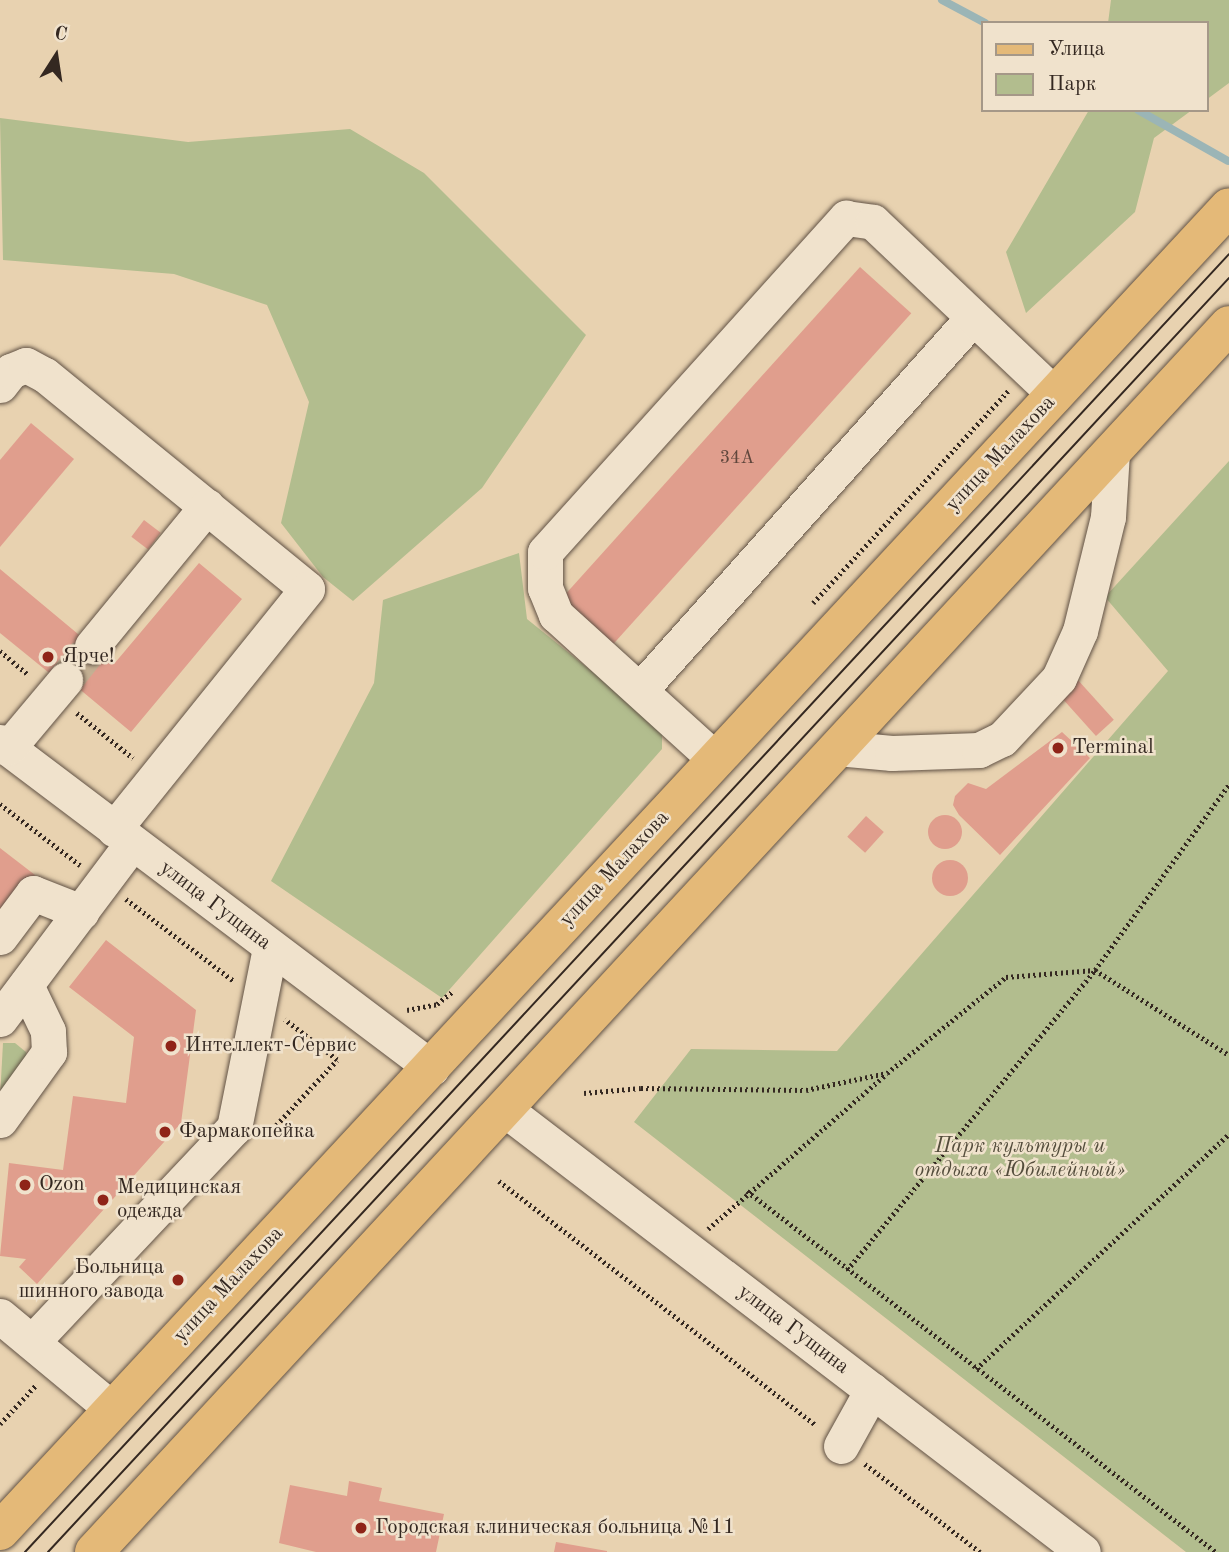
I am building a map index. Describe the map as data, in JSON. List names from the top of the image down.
{
  "streets": {
    "main road": ["улица Малахова"],
    "street": ["улица Гущина"]
  },
  "crossings": [
    ["улица Малахова", "улица Гущина"]
  ],
  "parks": ["Парк культуры и отдыха «Юбилейный»"],
  "places": [
    "Ярче!",
    "Terminal",
    "Интеллект-Сервис",
    "Фармакопейка",
    "Ozon",
    "Медицинская одежда",
    "Больница шинного завода",
    "Городская клиническая больница №11"
  ],
  "house_numbers": ["34А"],
  "legend": ["Улица", "Парк"],
  "north": "top"
}
